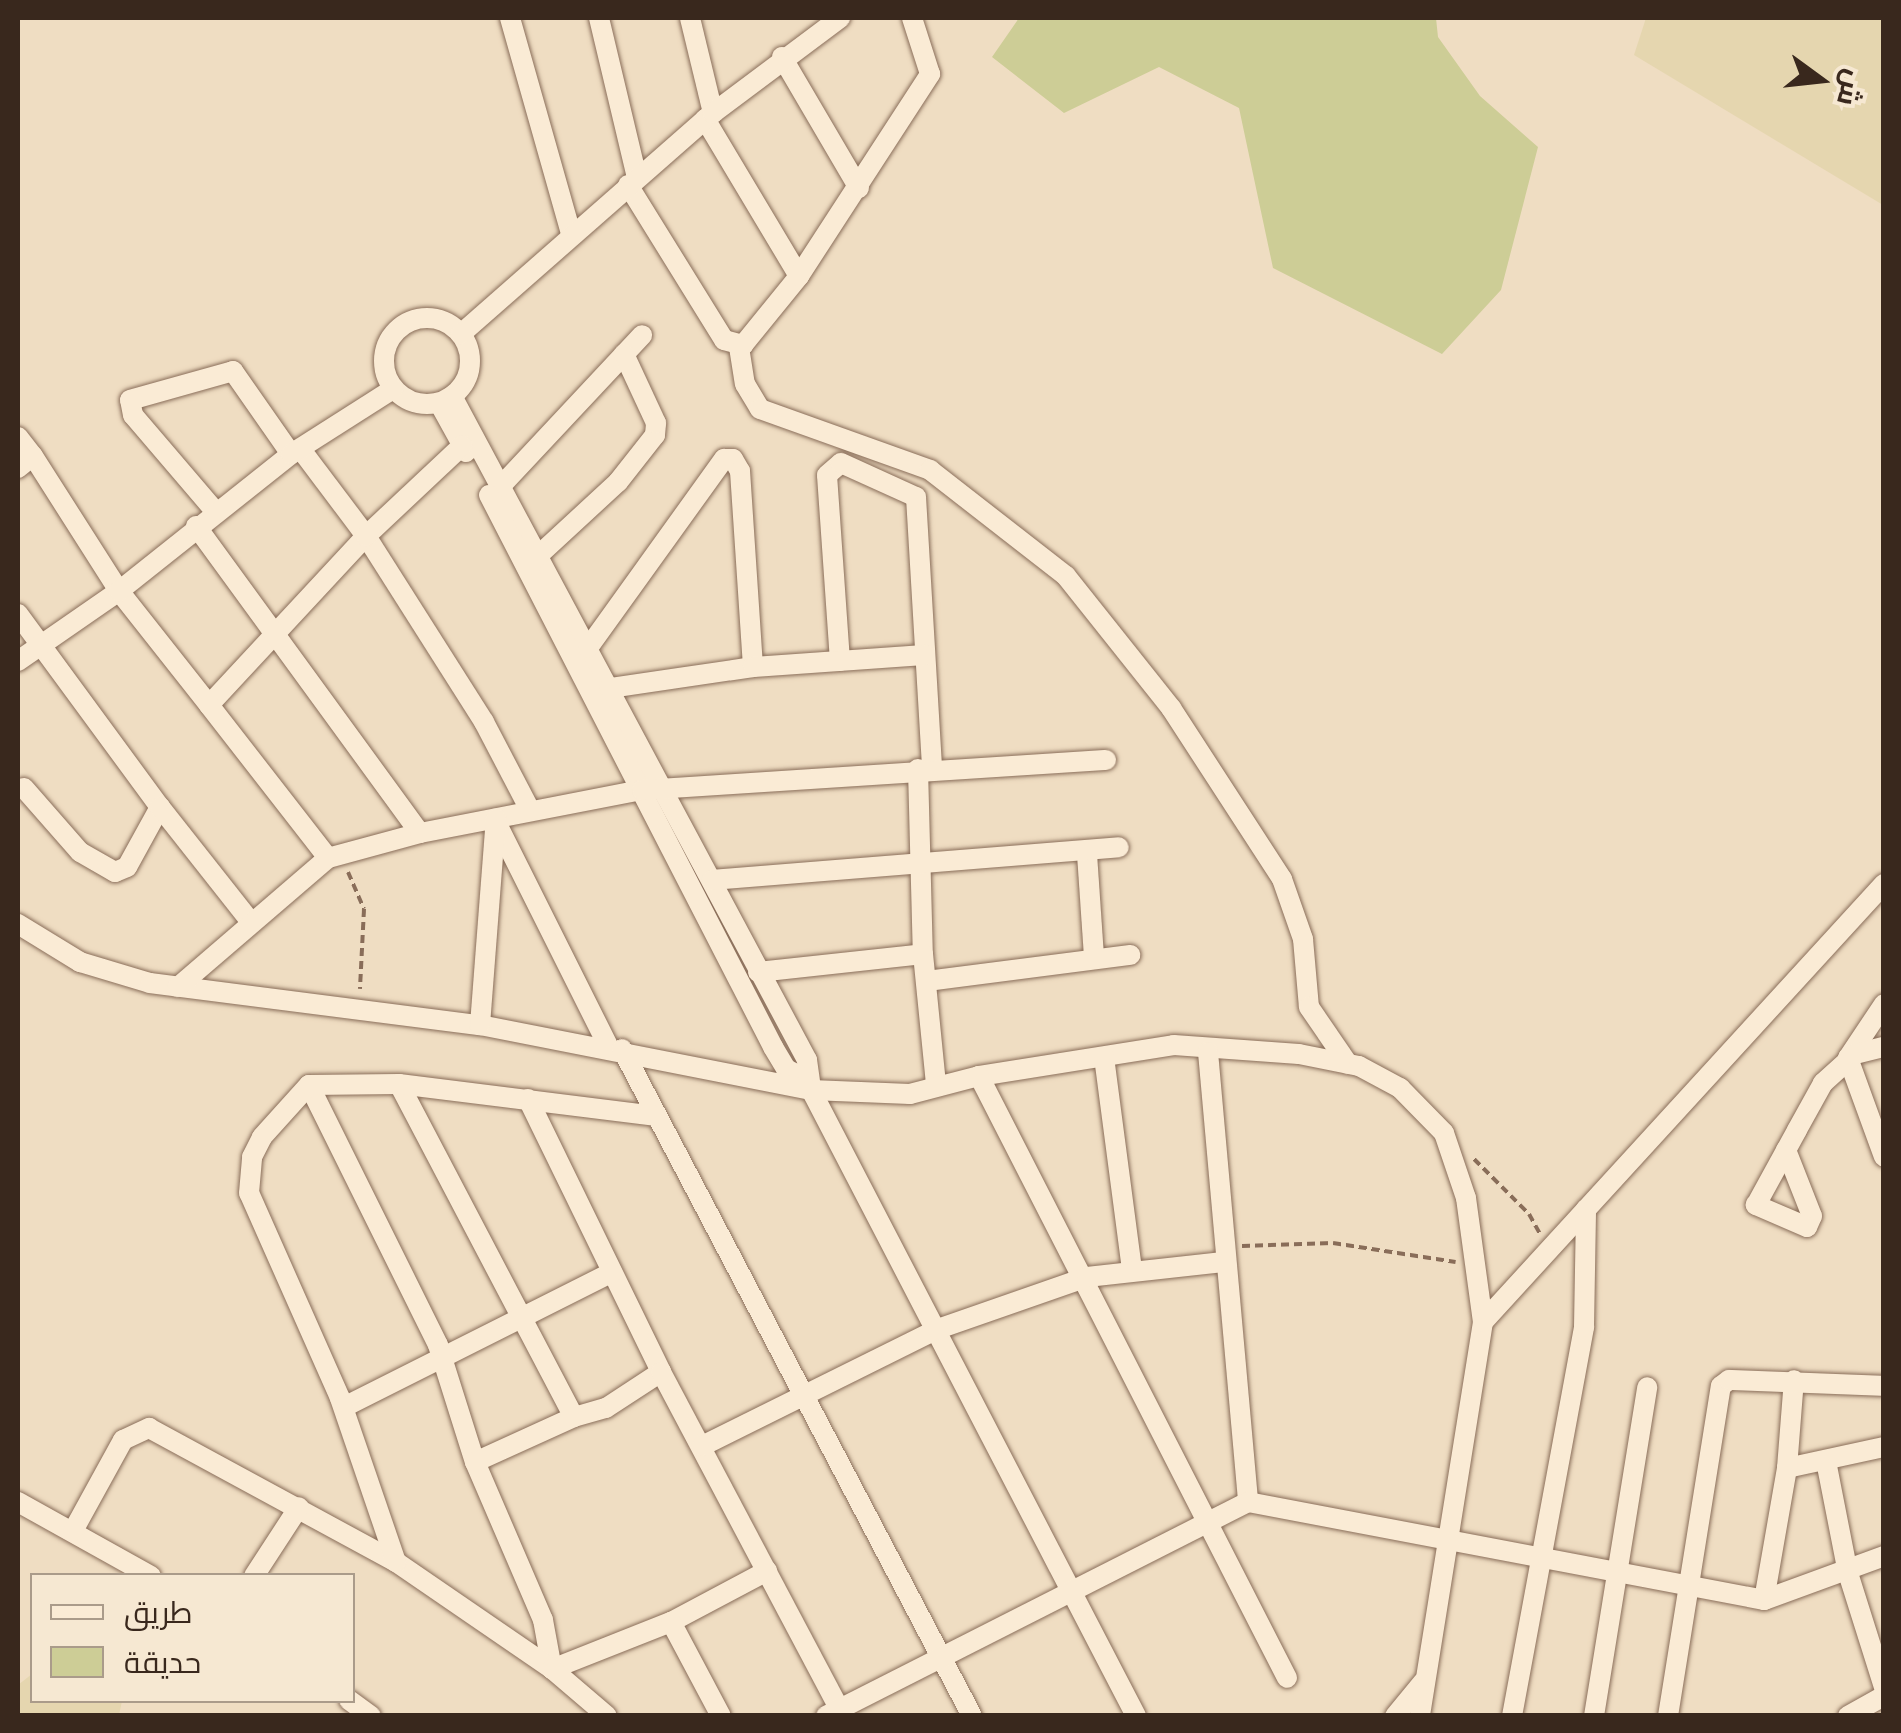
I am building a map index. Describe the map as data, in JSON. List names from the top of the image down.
{
  "legend": ["طريق", "حديقة"],
  "north": "right"
}
